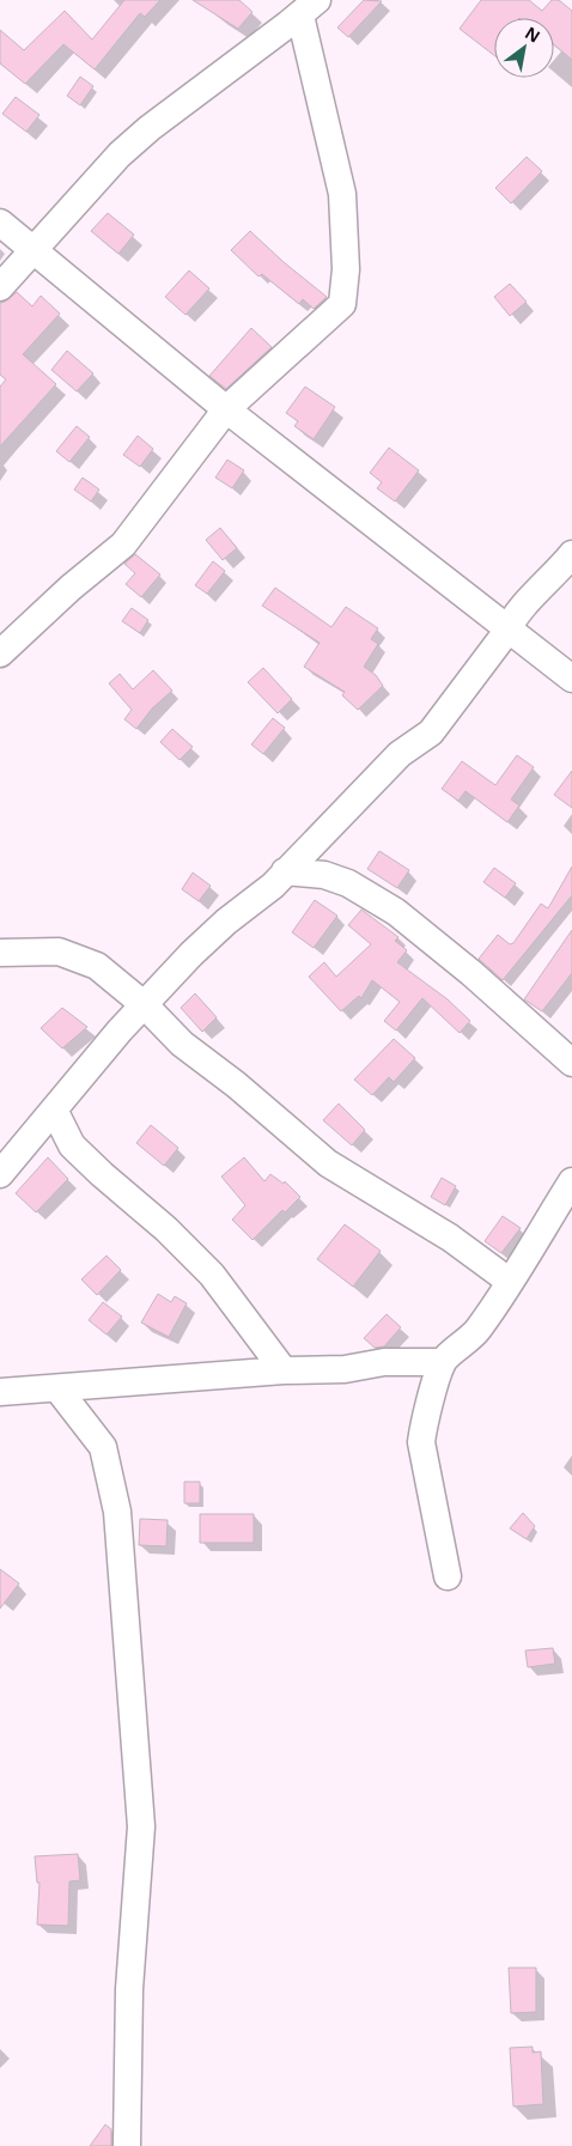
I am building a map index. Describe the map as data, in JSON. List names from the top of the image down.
{
  "north": "top right"
}
